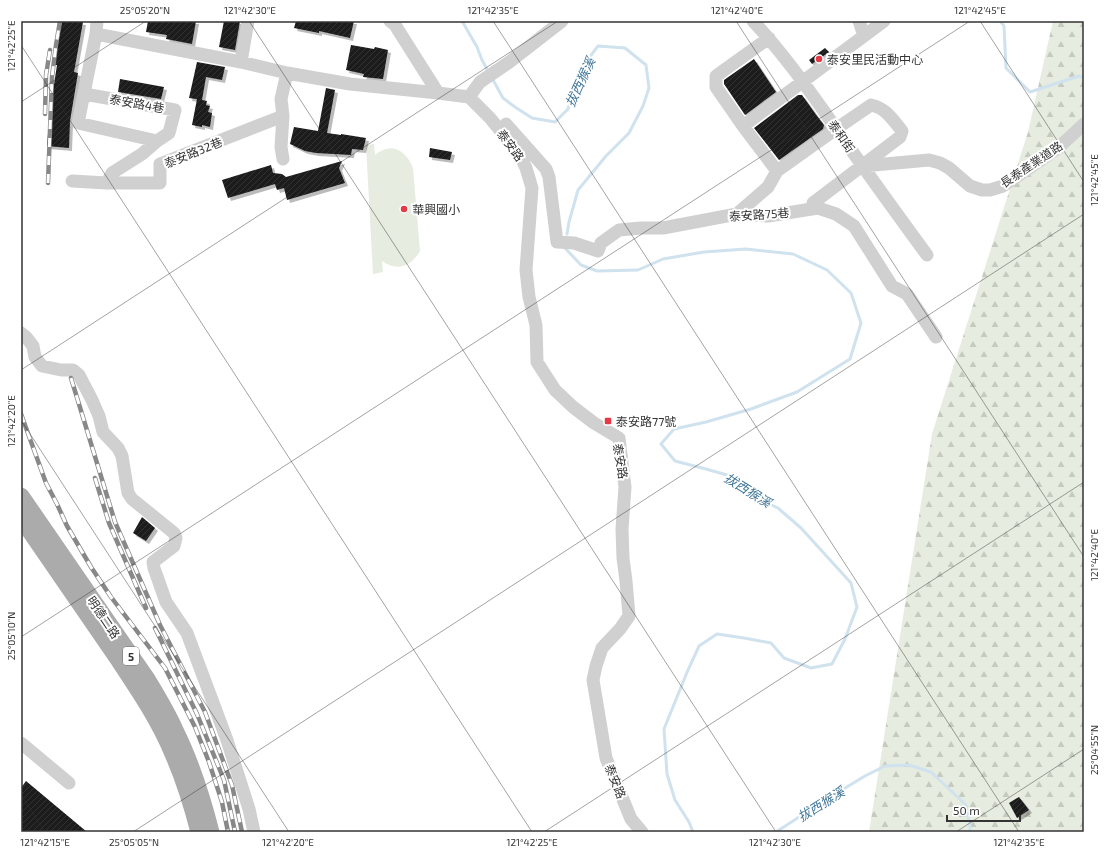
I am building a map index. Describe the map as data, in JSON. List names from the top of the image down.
{
  "streets": {
    "main road": ["明德二路", "5"],
    "street": [
      "泰安路4巷",
      "泰和街",
      "泰安路",
      "泰安路32巷",
      "長泰產業道路",
      "泰安路75巷"
    ]
  },
  "crossings": [
    ["泰安路4巷", "泰安路32巷"],
    ["泰和街", "長泰產業道路"],
    ["泰安路", "泰安路75巷"]
  ],
  "water": ["拔西猴溪"],
  "places": {
    "other": ["泰安里民活動中心", "華興國小"],
    "transit": ["泰安路77號"]
  },
  "scale_bar": "50 m",
  "coordinates": [
    "25°05'20\"N",
    "121°42'30\"E",
    "121°42'35\"E",
    "121°42'40\"E",
    "121°42'45\"E",
    "121°42'25\"E",
    "121°42'20\"E",
    "25°05'10\"N",
    "25°04'55\"N",
    "121°42'15\"E",
    "25°05'05\"N"
  ]
}
